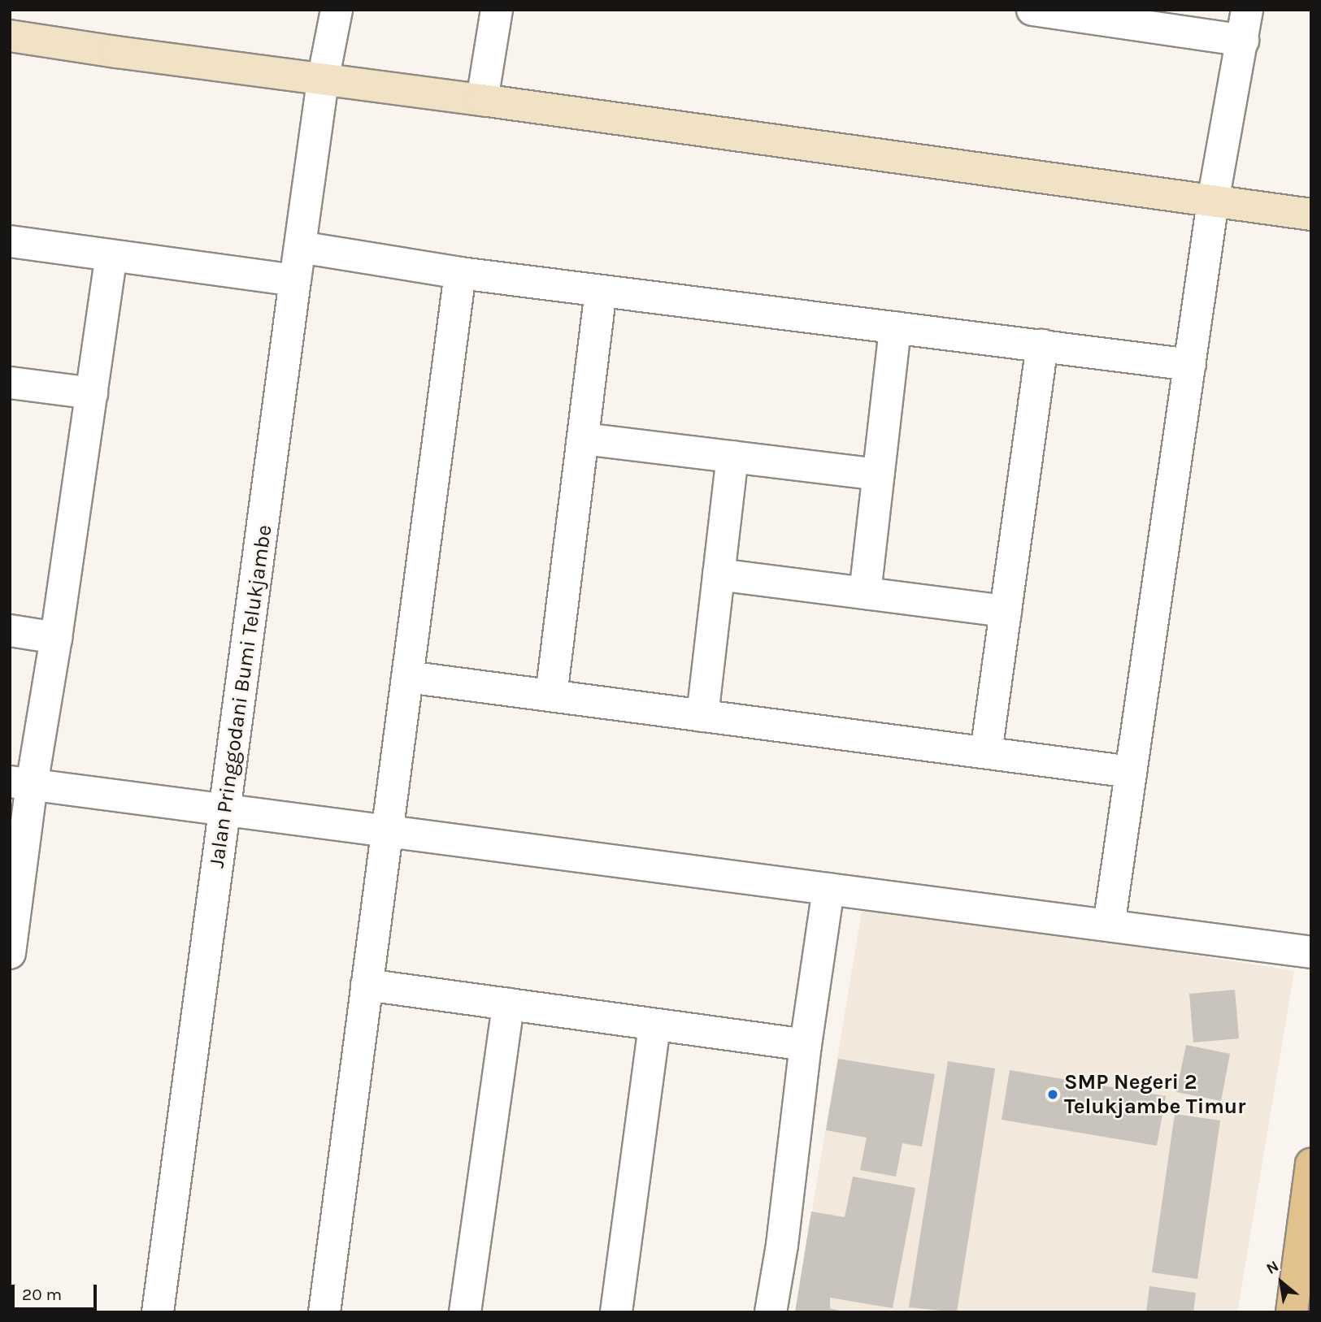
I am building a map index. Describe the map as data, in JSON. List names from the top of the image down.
{
  "streets": {
    "street": ["Jalan Pringgodani Bumi Telukjambe"]
  },
  "places": ["SMP Negeri 2 Telukjambe Timur"],
  "scale_bar": "20 m",
  "north": "top left"
}
